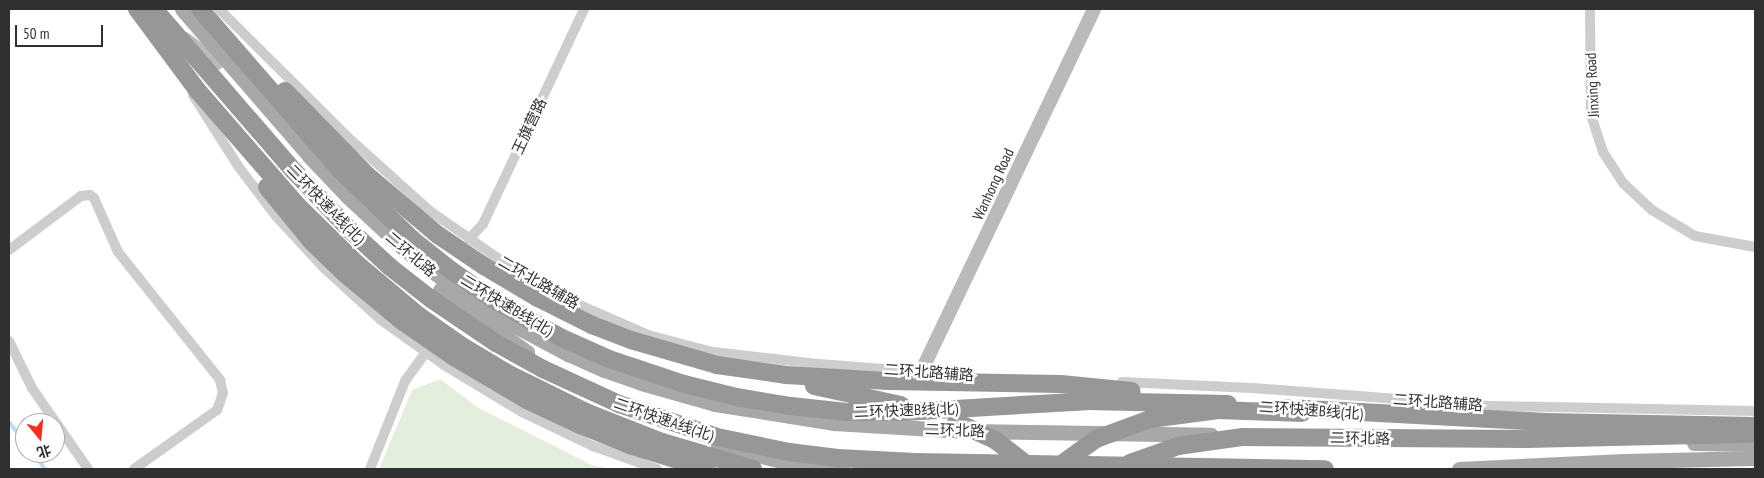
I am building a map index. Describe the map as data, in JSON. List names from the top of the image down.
{
  "streets": {
    "highway": ["二环快速A线(北)", "二环快速B线(北)"],
    "main road": ["二环北路"],
    "street": [
      "Jinxing Road",
      "王旗营路",
      "Wanhong Road",
      "二环北路辅路"
    ]
  },
  "crossings": [
    ["王旗营路", "二环北路辅路"],
    ["Wanhong Road", "二环北路辅路"]
  ],
  "scale_bar": "50 m",
  "north": "bottom"
}
